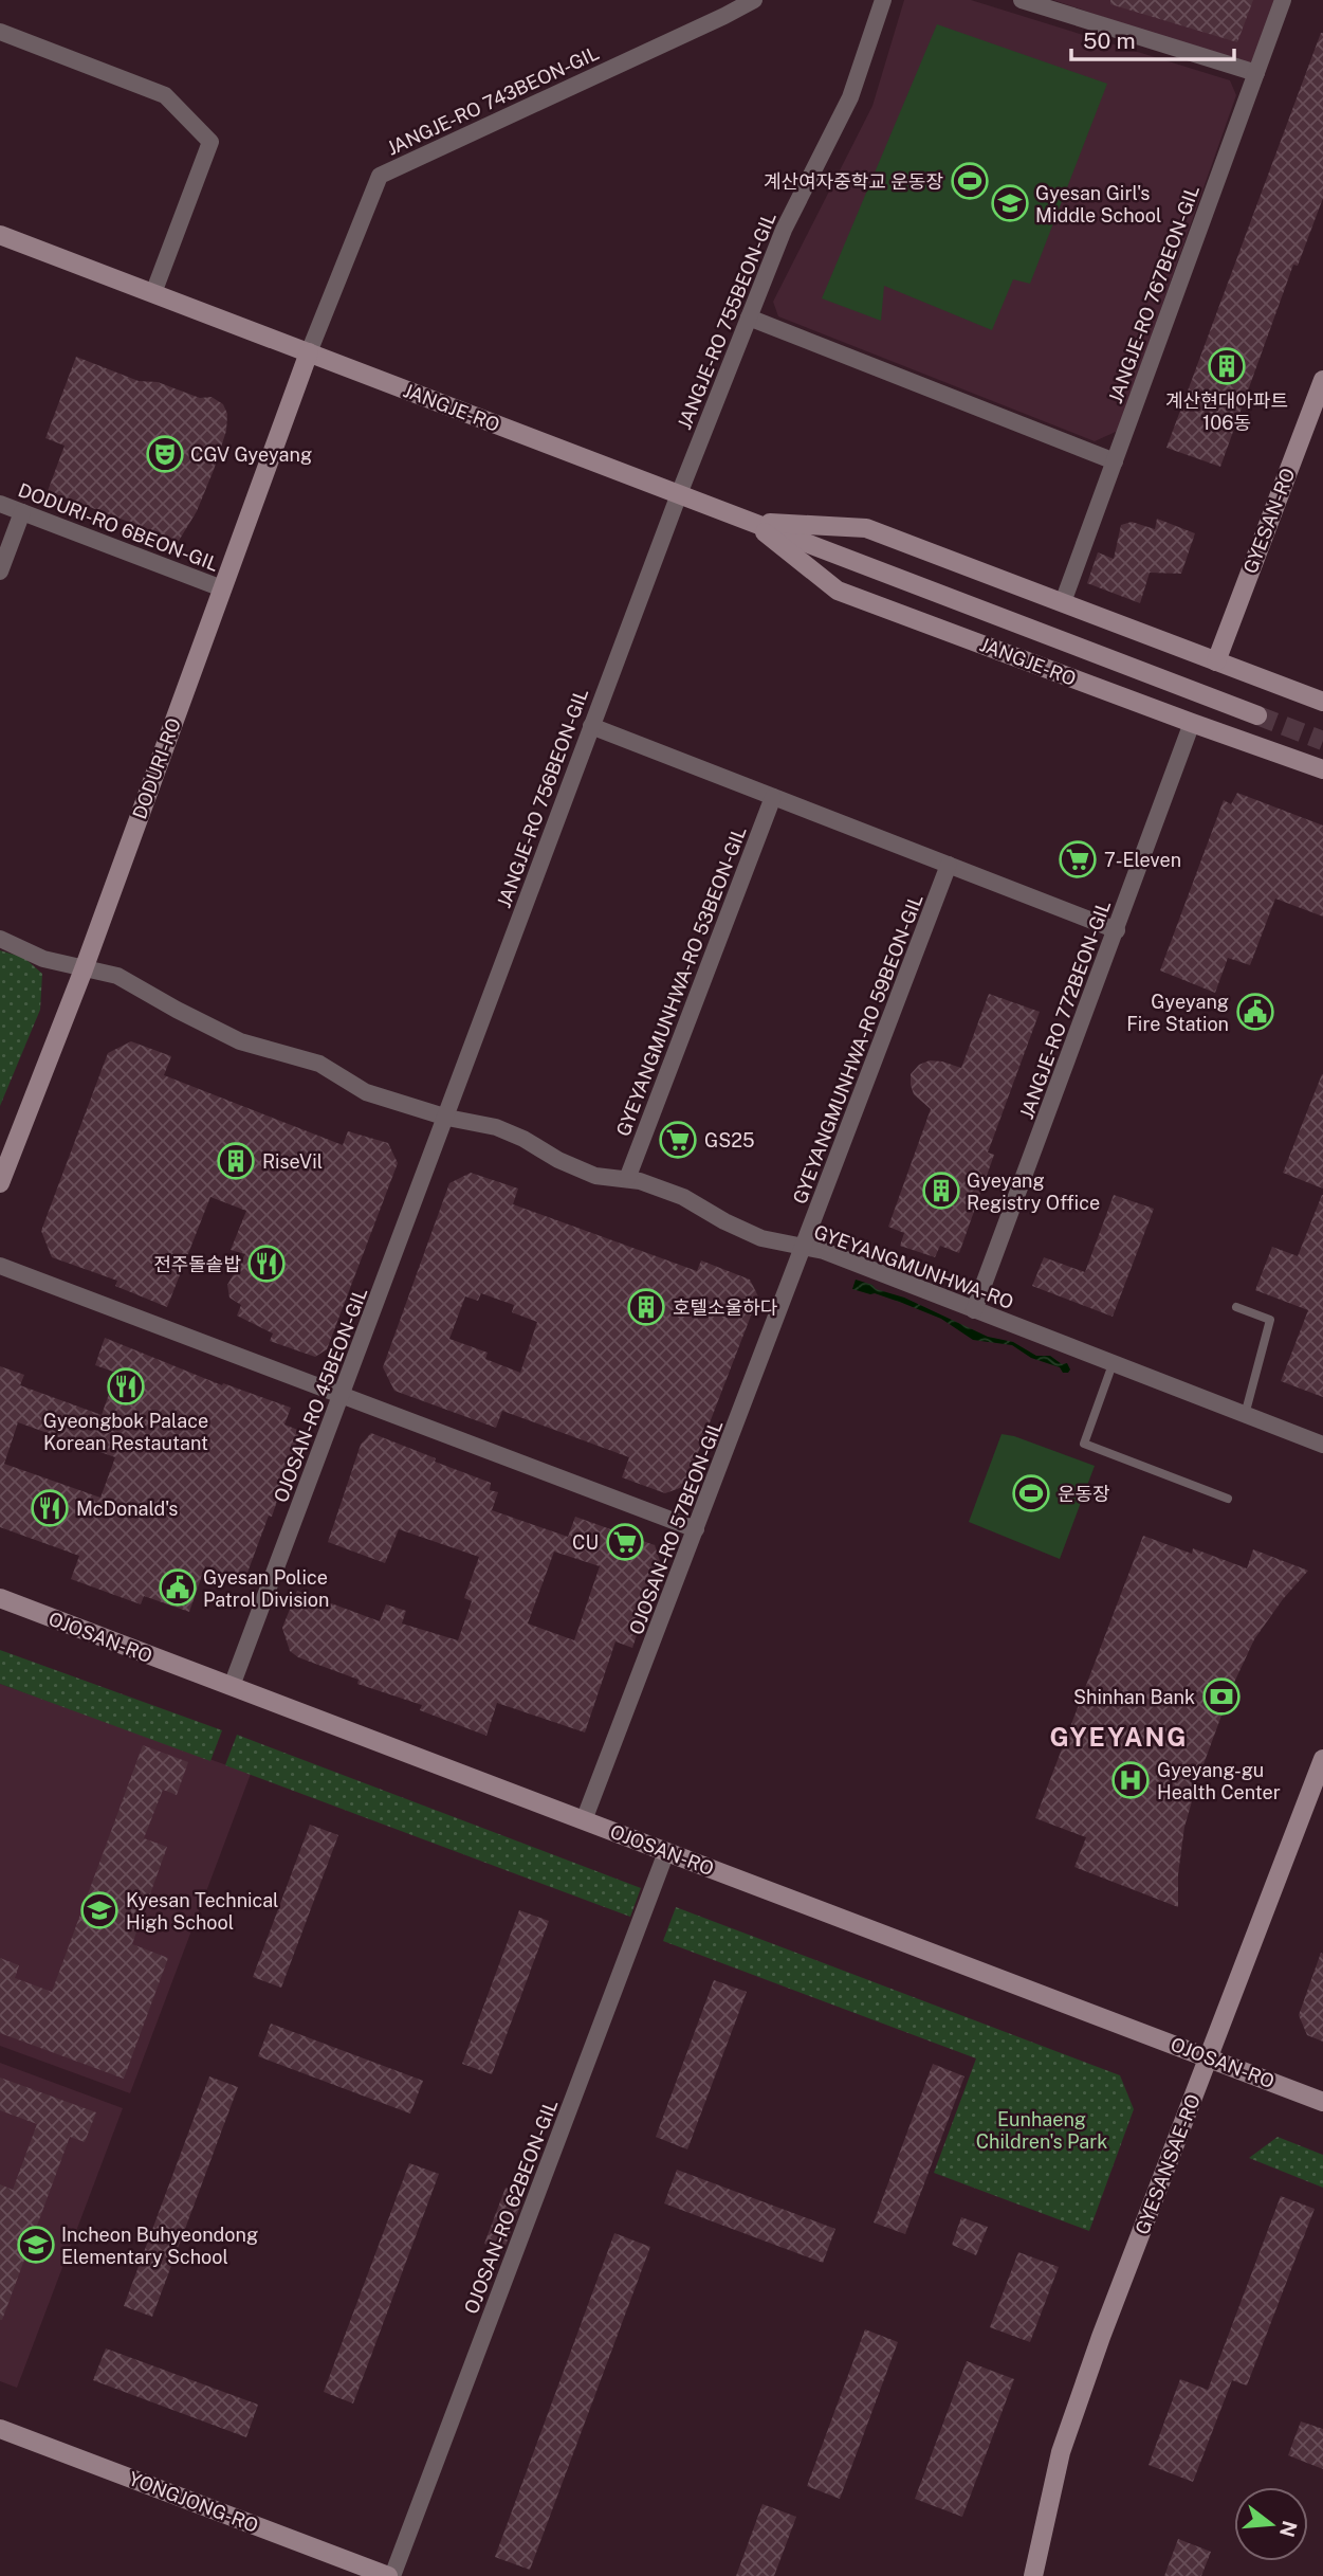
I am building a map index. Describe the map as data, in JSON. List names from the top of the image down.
{
  "streets": {
    "street": [
      "JANGJE-RO 743BEON-GIL",
      "JANGJE-RO 767BEON-GIL",
      "JANGJE-RO 755BEON-GIL",
      "JANGJE-RO",
      "GYESAN-RO",
      "DODURI-RO 6BEON-GIL",
      "DODURI-RO",
      "JANGJE-RO 756BEON-GIL",
      "GYEYANGMUNHWA-RO 53BEON-GIL",
      "JANGJE-RO 772BEON-GIL",
      "GYEYANGMUNHWA-RO 59BEON-GIL",
      "GYEYANGMUNHWA-RO",
      "OJOSAN-RO 45BEON-GIL",
      "OJOSAN-RO 57BEON-GIL",
      "OJOSAN-RO",
      "GYESANSAE-RO",
      "OJOSAN-RO 62BEON-GIL",
      "YONGJONG-RO"
    ]
  },
  "crossings": [
    ["JANGJE-RO 743BEON-GIL", "JANGJE-RO"],
    ["JANGJE-RO 743BEON-GIL", "DODURI-RO"],
    ["JANGJE-RO 767BEON-GIL", "JANGJE-RO"],
    ["JANGJE-RO 755BEON-GIL", "JANGJE-RO"],
    ["JANGJE-RO 755BEON-GIL", "JANGJE-RO 756BEON-GIL"],
    ["JANGJE-RO", "GYESAN-RO"],
    ["JANGJE-RO", "DODURI-RO"],
    ["JANGJE-RO", "JANGJE-RO 756BEON-GIL"],
    ["JANGJE-RO", "JANGJE-RO 772BEON-GIL"],
    ["DODURI-RO 6BEON-GIL", "DODURI-RO"],
    ["DODURI-RO", "GYEYANGMUNHWA-RO"],
    ["JANGJE-RO 756BEON-GIL", "GYEYANGMUNHWA-RO"],
    ["JANGJE-RO 756BEON-GIL", "OJOSAN-RO 45BEON-GIL"],
    ["GYEYANGMUNHWA-RO 53BEON-GIL", "GYEYANGMUNHWA-RO"],
    ["JANGJE-RO 772BEON-GIL", "GYEYANGMUNHWA-RO"],
    ["GYEYANGMUNHWA-RO 59BEON-GIL", "GYEYANGMUNHWA-RO"],
    ["GYEYANGMUNHWA-RO 59BEON-GIL", "OJOSAN-RO 57BEON-GIL"],
    ["GYEYANGMUNHWA-RO", "OJOSAN-RO 45BEON-GIL"],
    ["GYEYANGMUNHWA-RO", "OJOSAN-RO 57BEON-GIL"],
    ["OJOSAN-RO 45BEON-GIL", "OJOSAN-RO"],
    ["OJOSAN-RO 57BEON-GIL", "OJOSAN-RO"],
    ["OJOSAN-RO", "GYESANSAE-RO"],
    ["OJOSAN-RO", "OJOSAN-RO 62BEON-GIL"],
    ["OJOSAN-RO 62BEON-GIL", "YONGJONG-RO"]
  ],
  "districts": ["GYEYANG"],
  "parks": ["Eunhaeng Children's Park"],
  "places": {
    "sports": ["계산여자중학교 운동장", "운동장"],
    "school or university": ["Gyesan Girl's Middle School", "Kyesan Technical High School", "Incheon Buhyeondong Elementary School"],
    "building": [
      "계산현대아파트 106동",
      "RiseVil",
      "Gyeyang Registry Office",
      "호텔소울하다"
    ],
    "theatre": ["CGV Gyeyang"],
    "supermarket": ["7-Eleven", "GS25", "CU"],
    "public building": ["Gyeyang Fire Station", "Gyesan Police Patrol Division"],
    "restaurant": ["전주돌솥밥", "Gyeongbok Palace Korean Restautant", "McDonald's"],
    "bank": ["Shinhan Bank"],
    "hospital": ["Gyeyang-gu Health Center"]
  },
  "scale_bar": "50 m",
  "north": "right"
}
